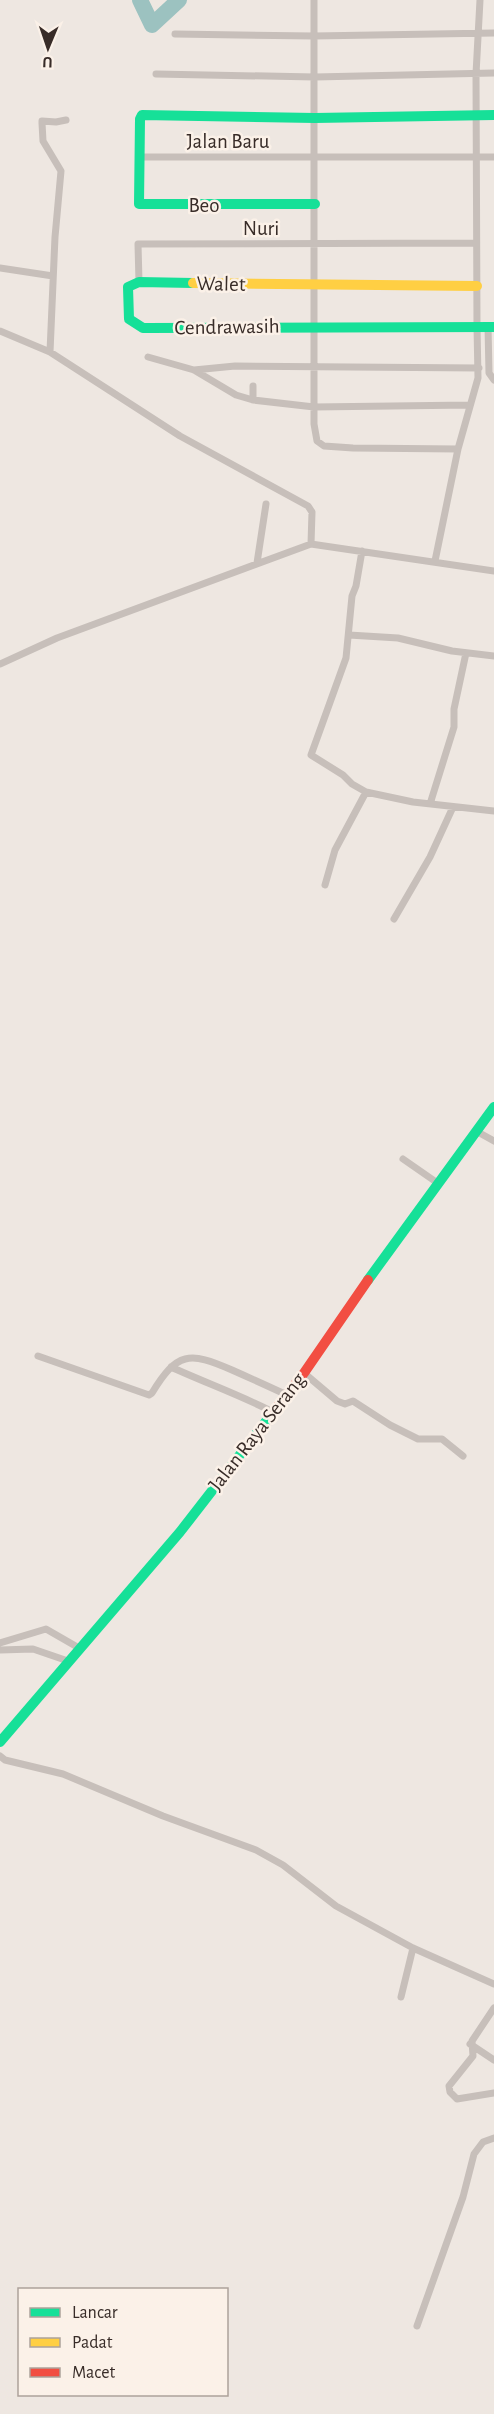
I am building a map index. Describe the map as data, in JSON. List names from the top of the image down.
{
  "streets": {
    "main road": [
      "Beo",
      "Walet",
      "Cendrawasih",
      "Jalan Raya Serang"
    ],
    "street": ["Jalan Baru", "Nuri"]
  },
  "crossings": [
    ["Jalan Baru", "Beo"],
    ["Nuri", "Walet"],
    ["Walet", "Cendrawasih"]
  ],
  "legend": ["Lancar", "Padat", "Macet"],
  "north": "bottom"
}
